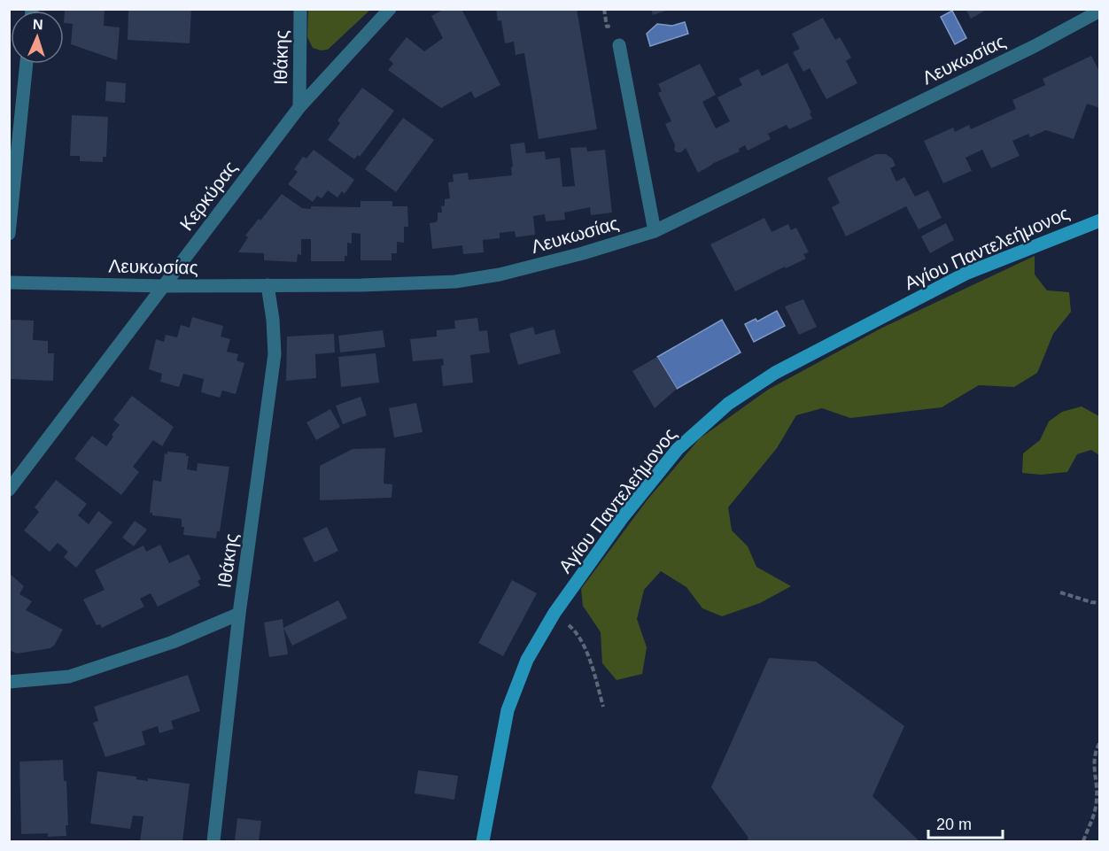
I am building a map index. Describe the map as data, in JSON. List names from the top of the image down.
{
  "streets": {
    "street": [
      "Ιθάκης",
      "Λευκωσίας",
      "Κερκύρας",
      "Αγίου Παντελεήμονος"
    ]
  },
  "crossings": [
    ["Ιθάκης", "Λευκωσίας"],
    ["Ιθάκης", "Κερκύρας"],
    ["Λευκωσίας", "Κερκύρας"]
  ],
  "scale_bar": "20 m",
  "north": "top"
}
